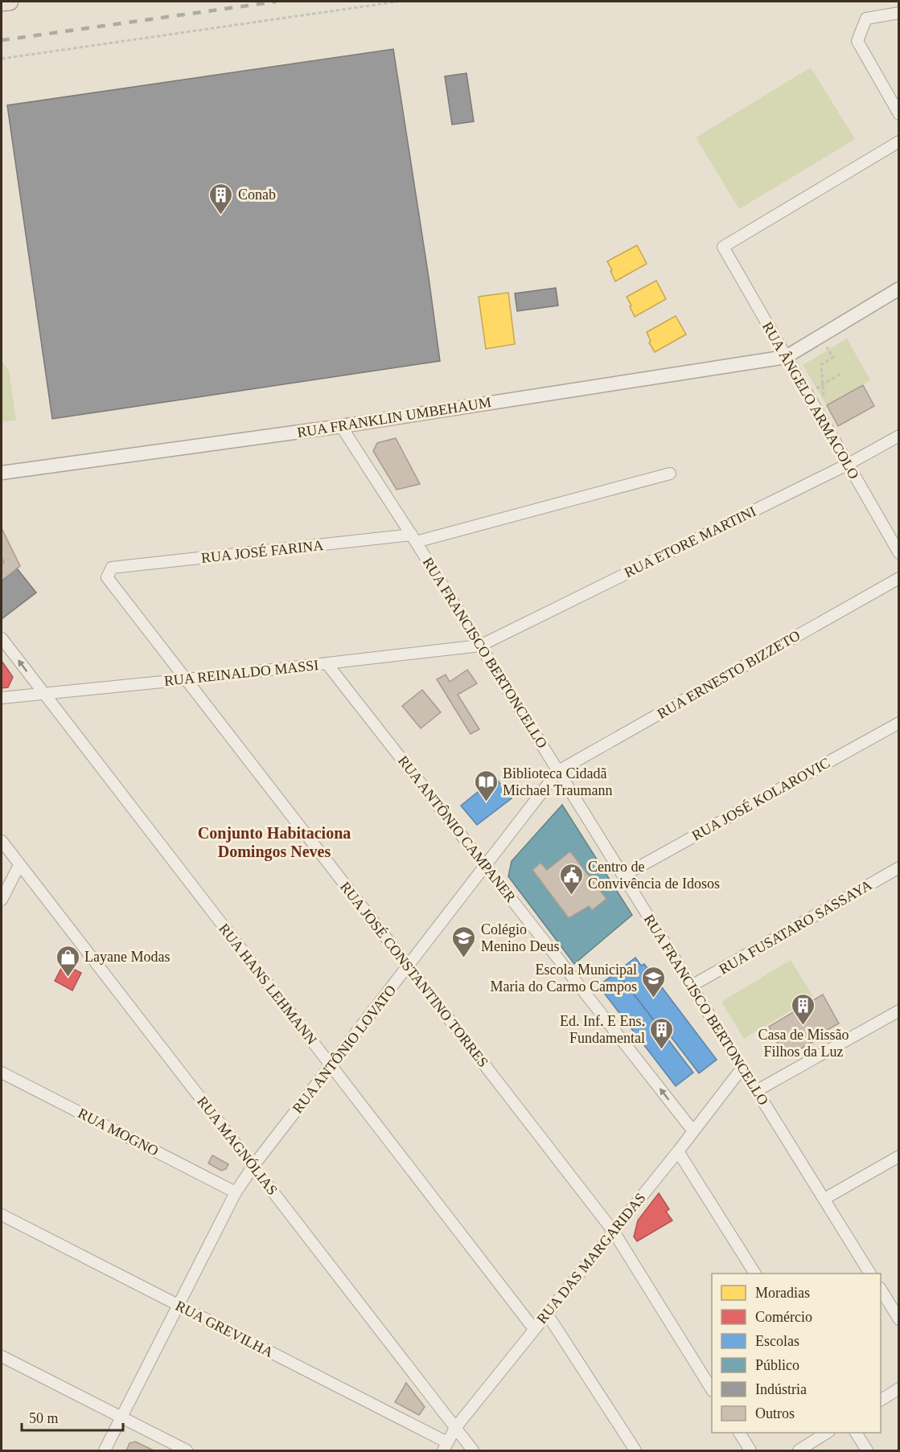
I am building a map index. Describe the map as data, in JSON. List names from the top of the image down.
{
  "streets": {
    "street": [
      "RUA ÂNGELO ARMACOLO",
      "RUA FRANKLIN UMBEHAUM",
      "RUA ETORE MARTINI",
      "RUA JOSÉ FARINA",
      "RUA FRANCISCO BERTONCELLO",
      "RUA REINALDO MASSI",
      "RUA ERNESTO BIZZETO",
      "RUA JOSÉ KOLAROVIC",
      "RUA ANTÔNIO CAMPANER",
      "RUA FUSATARO SASSAYA",
      "RUA JOSÉ CONSTANTINO TORRES",
      "RUA HANS LEHMANN",
      "RUA ANTÔNIO LOVATO",
      "RUA MOGNO",
      "RUA MAGNÓLIAS",
      "RUA DAS MARGARIDAS",
      "RUA GREVILHA"
    ]
  },
  "crossings": [
    ["RUA ÂNGELO ARMACOLO", "RUA FRANKLIN UMBEHAUM"],
    ["RUA ÂNGELO ARMACOLO", "RUA ETORE MARTINI"],
    ["RUA FRANKLIN UMBEHAUM", "RUA FRANCISCO BERTONCELLO"],
    ["RUA ETORE MARTINI", "RUA FRANCISCO BERTONCELLO"],
    ["RUA ETORE MARTINI", "RUA REINALDO MASSI"],
    ["RUA JOSÉ FARINA", "RUA FRANCISCO BERTONCELLO"],
    ["RUA JOSÉ FARINA", "RUA JOSÉ CONSTANTINO TORRES"],
    ["RUA FRANCISCO BERTONCELLO", "RUA REINALDO MASSI"],
    ["RUA FRANCISCO BERTONCELLO", "RUA ERNESTO BIZZETO"],
    ["RUA FRANCISCO BERTONCELLO", "RUA JOSÉ KOLAROVIC"],
    ["RUA FRANCISCO BERTONCELLO", "RUA FUSATARO SASSAYA"],
    ["RUA FRANCISCO BERTONCELLO", "RUA ANTÔNIO LOVATO"],
    ["RUA FRANCISCO BERTONCELLO", "RUA DAS MARGARIDAS"],
    ["RUA REINALDO MASSI", "RUA ANTÔNIO CAMPANER"],
    ["RUA REINALDO MASSI", "RUA JOSÉ CONSTANTINO TORRES"],
    ["RUA REINALDO MASSI", "RUA HANS LEHMANN"],
    ["RUA ERNESTO BIZZETO", "RUA ANTÔNIO LOVATO"],
    ["RUA ANTÔNIO CAMPANER", "RUA ANTÔNIO LOVATO"],
    ["RUA ANTÔNIO CAMPANER", "RUA DAS MARGARIDAS"],
    ["RUA JOSÉ CONSTANTINO TORRES", "RUA ANTÔNIO LOVATO"],
    ["RUA JOSÉ CONSTANTINO TORRES", "RUA DAS MARGARIDAS"],
    ["RUA HANS LEHMANN", "RUA ANTÔNIO LOVATO"],
    ["RUA HANS LEHMANN", "RUA DAS MARGARIDAS"],
    ["RUA ANTÔNIO LOVATO", "RUA MOGNO"],
    ["RUA ANTÔNIO LOVATO", "RUA MAGNÓLIAS"],
    ["RUA ANTÔNIO LOVATO", "RUA GREVILHA"],
    ["RUA MAGNÓLIAS", "RUA DAS MARGARIDAS"],
    ["RUA DAS MARGARIDAS", "RUA GREVILHA"]
  ],
  "one_way": ["RUA ANTÔNIO CAMPANER"],
  "districts": ["Conjunto Habitaciona Domingos Neves"],
  "places": {
    "building": ["Conab", "Casa de Missão Filhos da Luz", "Ed. Inf. E Ens. Fundamental"],
    "library": ["Biblioteca Cidadã Michael Traumann"],
    "public building": ["Centro de Convivência de Idosos"],
    "school or university": ["Colégio Menino Deus", "Escola Municipal Maria do Carmo Campos"],
    "shop": ["Layane Modas"]
  },
  "legend": [
    "Moradias",
    "Comércio",
    "Escolas",
    "Público",
    "Indústria",
    "Outros"
  ],
  "scale_bar": "50 m"
}
